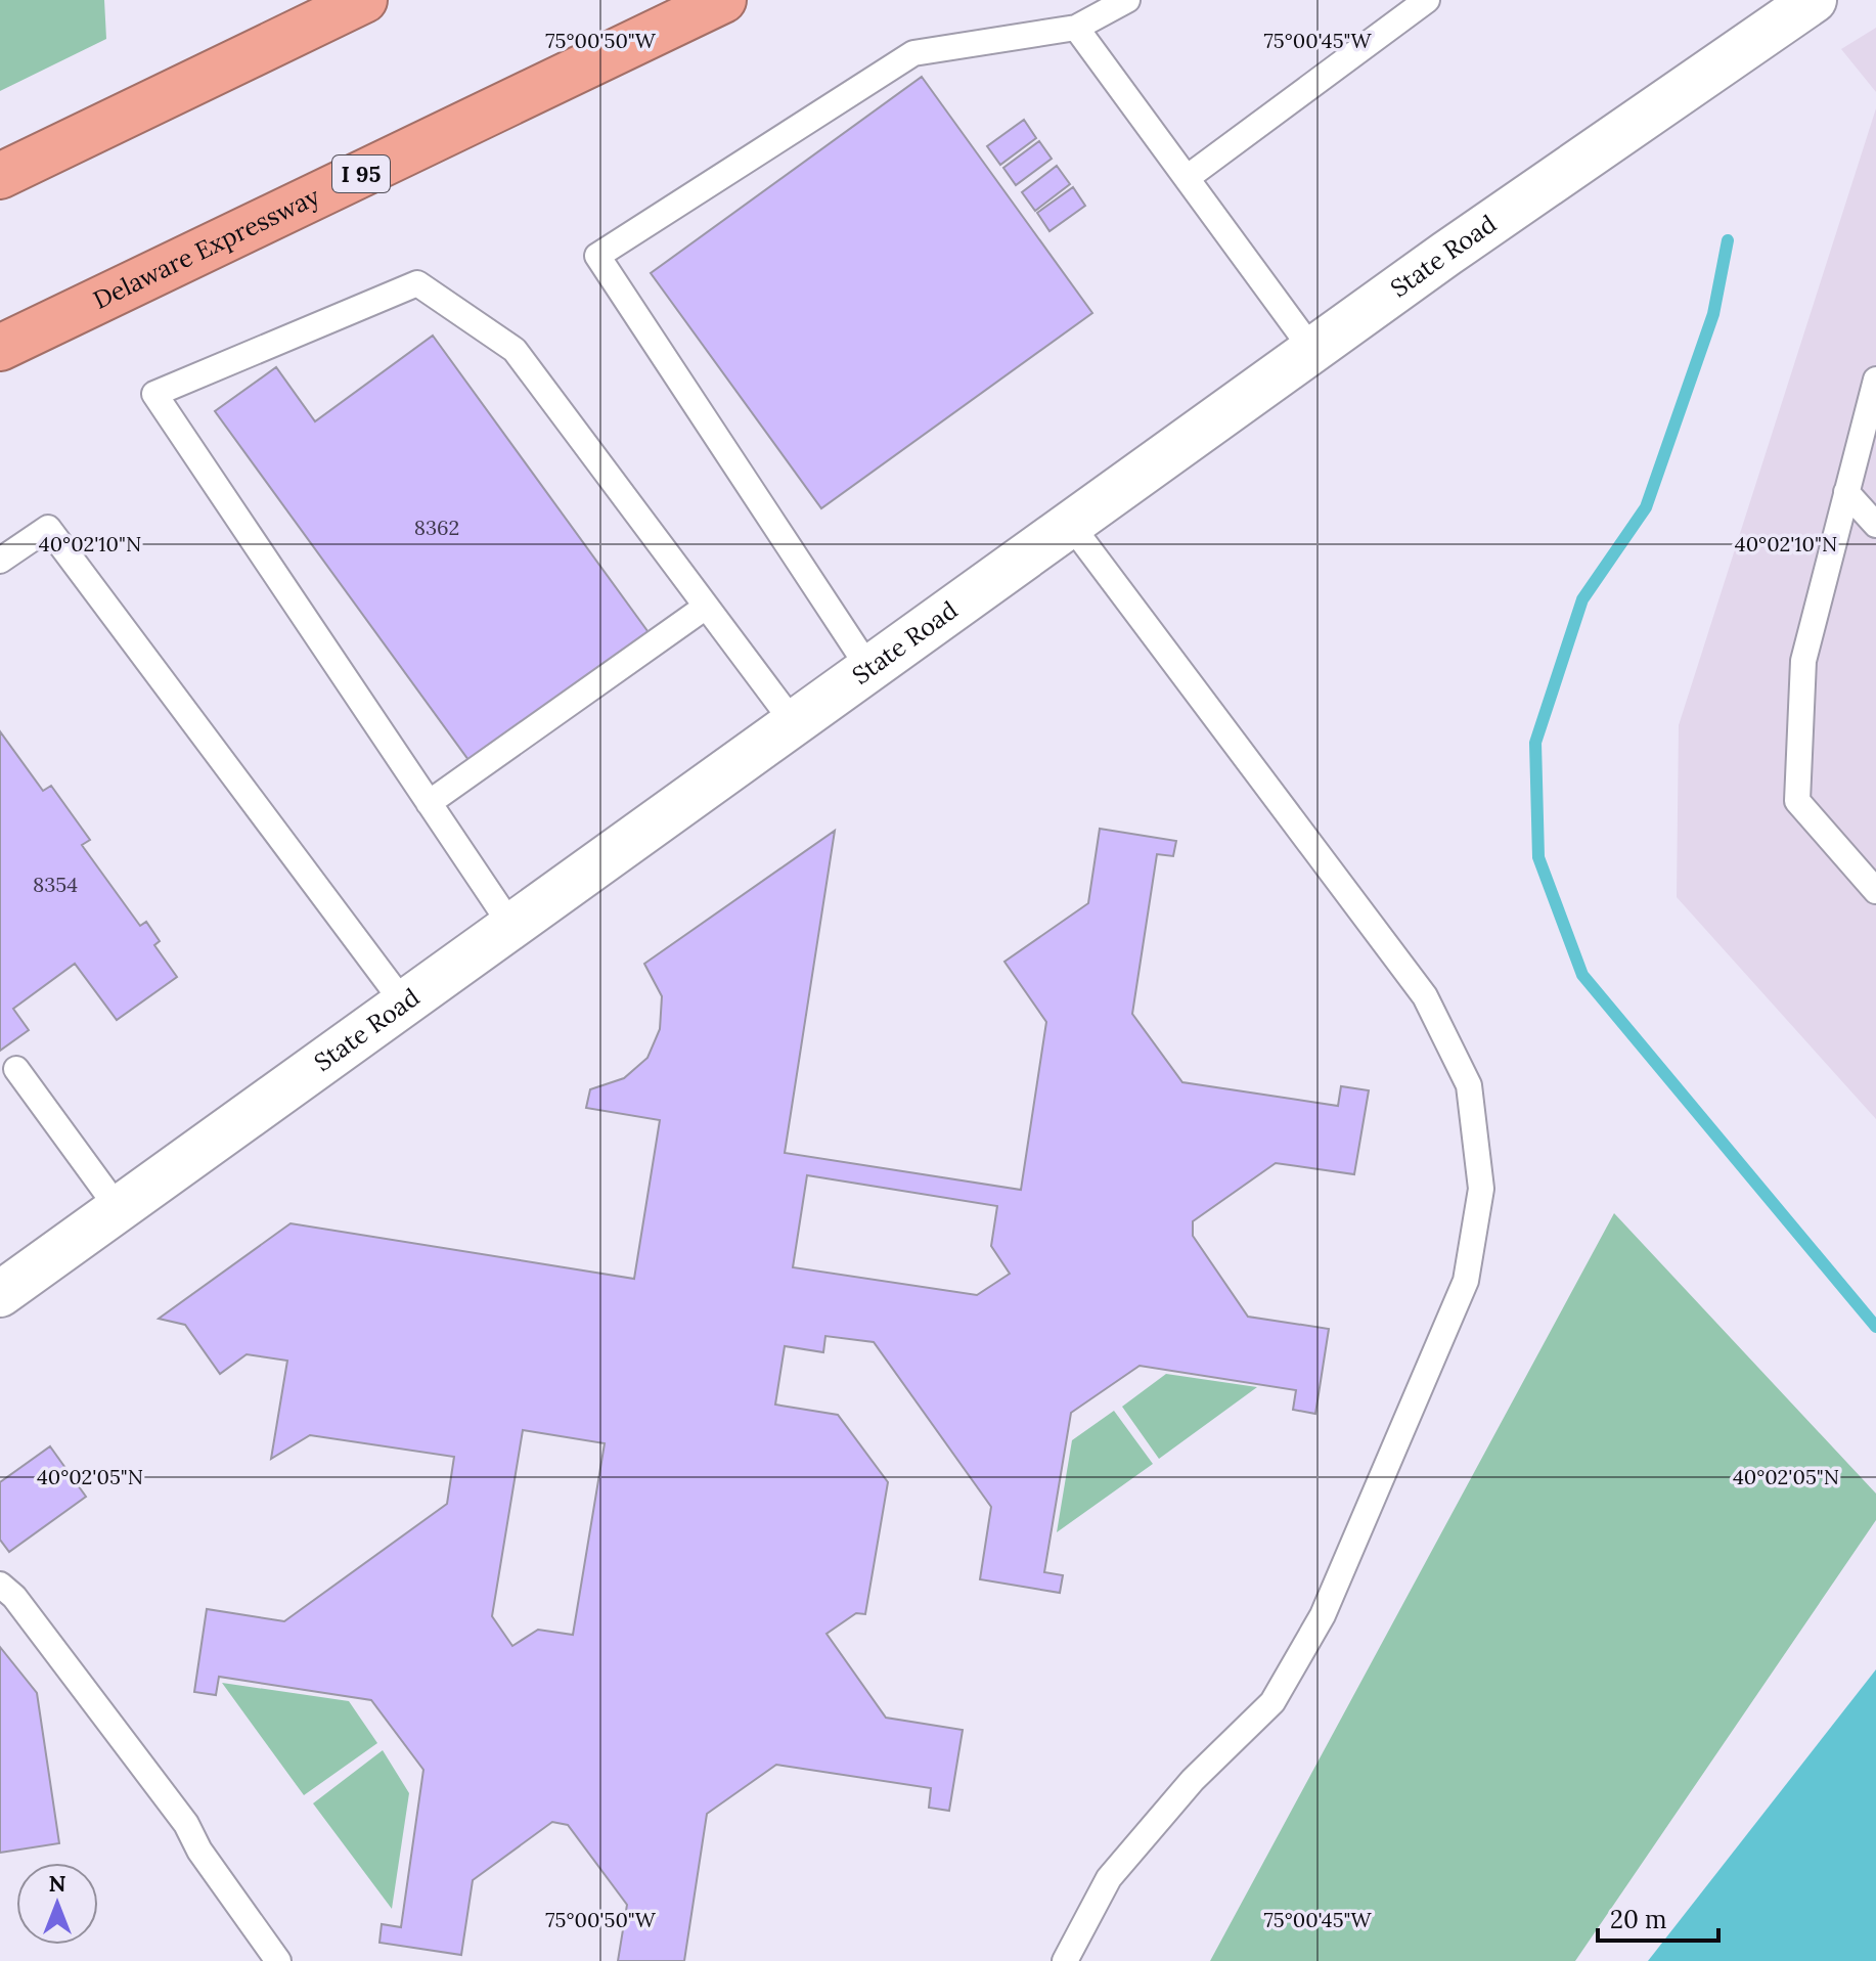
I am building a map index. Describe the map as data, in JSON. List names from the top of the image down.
{
  "streets": {
    "highway": ["I 95", "Delaware Expressway"],
    "main road": ["State Road"]
  },
  "house_numbers": ["8362", "8354"],
  "scale_bar": "20 m",
  "north": "top",
  "coordinates": [
    "75°00'50\"W",
    "75°00'45\"W",
    "40°02'10\"N",
    "40°02'05\"N"
  ]
}
